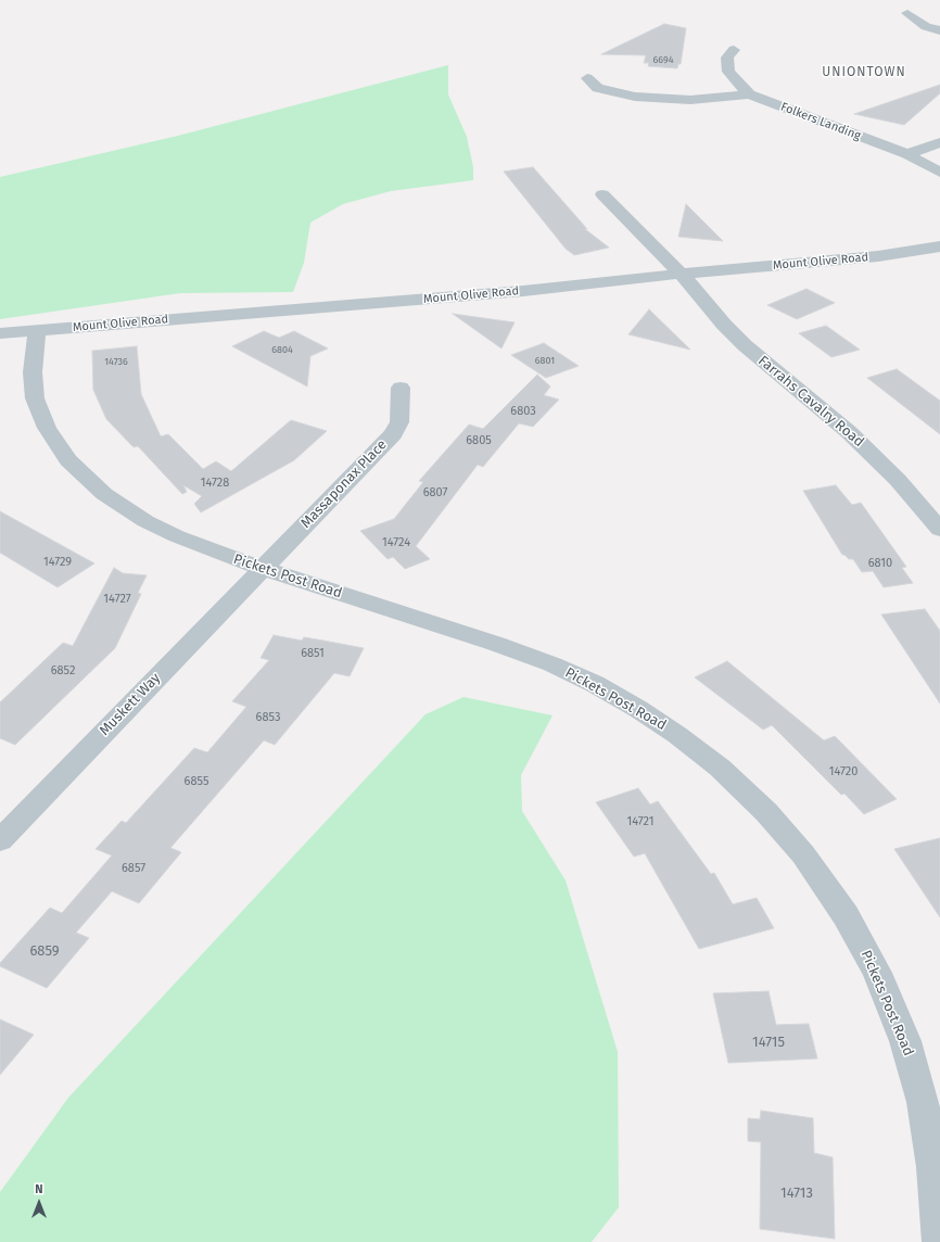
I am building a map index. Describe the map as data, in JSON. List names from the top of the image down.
{
  "streets": {
    "street": [
      "Folkers Landing",
      "Mount Olive Road",
      "Farrahs Cavalry Road",
      "Massaponax Place",
      "Pickets Post Road",
      "Muskett Way"
    ]
  },
  "crossings": [
    ["Mount Olive Road", "Farrahs Cavalry Road"],
    ["Mount Olive Road", "Pickets Post Road"],
    ["Massaponax Place", "Pickets Post Road"],
    ["Massaponax Place", "Muskett Way"],
    ["Pickets Post Road", "Muskett Way"]
  ],
  "districts": ["UNIONTOWN"],
  "house_numbers": [
    "6694",
    "6804",
    "6801",
    "14736",
    "6803",
    "6805",
    "14728",
    "6807",
    "14724",
    "14729",
    "6810",
    "14727",
    "6851",
    "6852",
    "6853",
    "14720",
    "6855",
    "14721",
    "6857",
    "6859",
    "14715",
    "14713"
  ],
  "north": "top"
}
